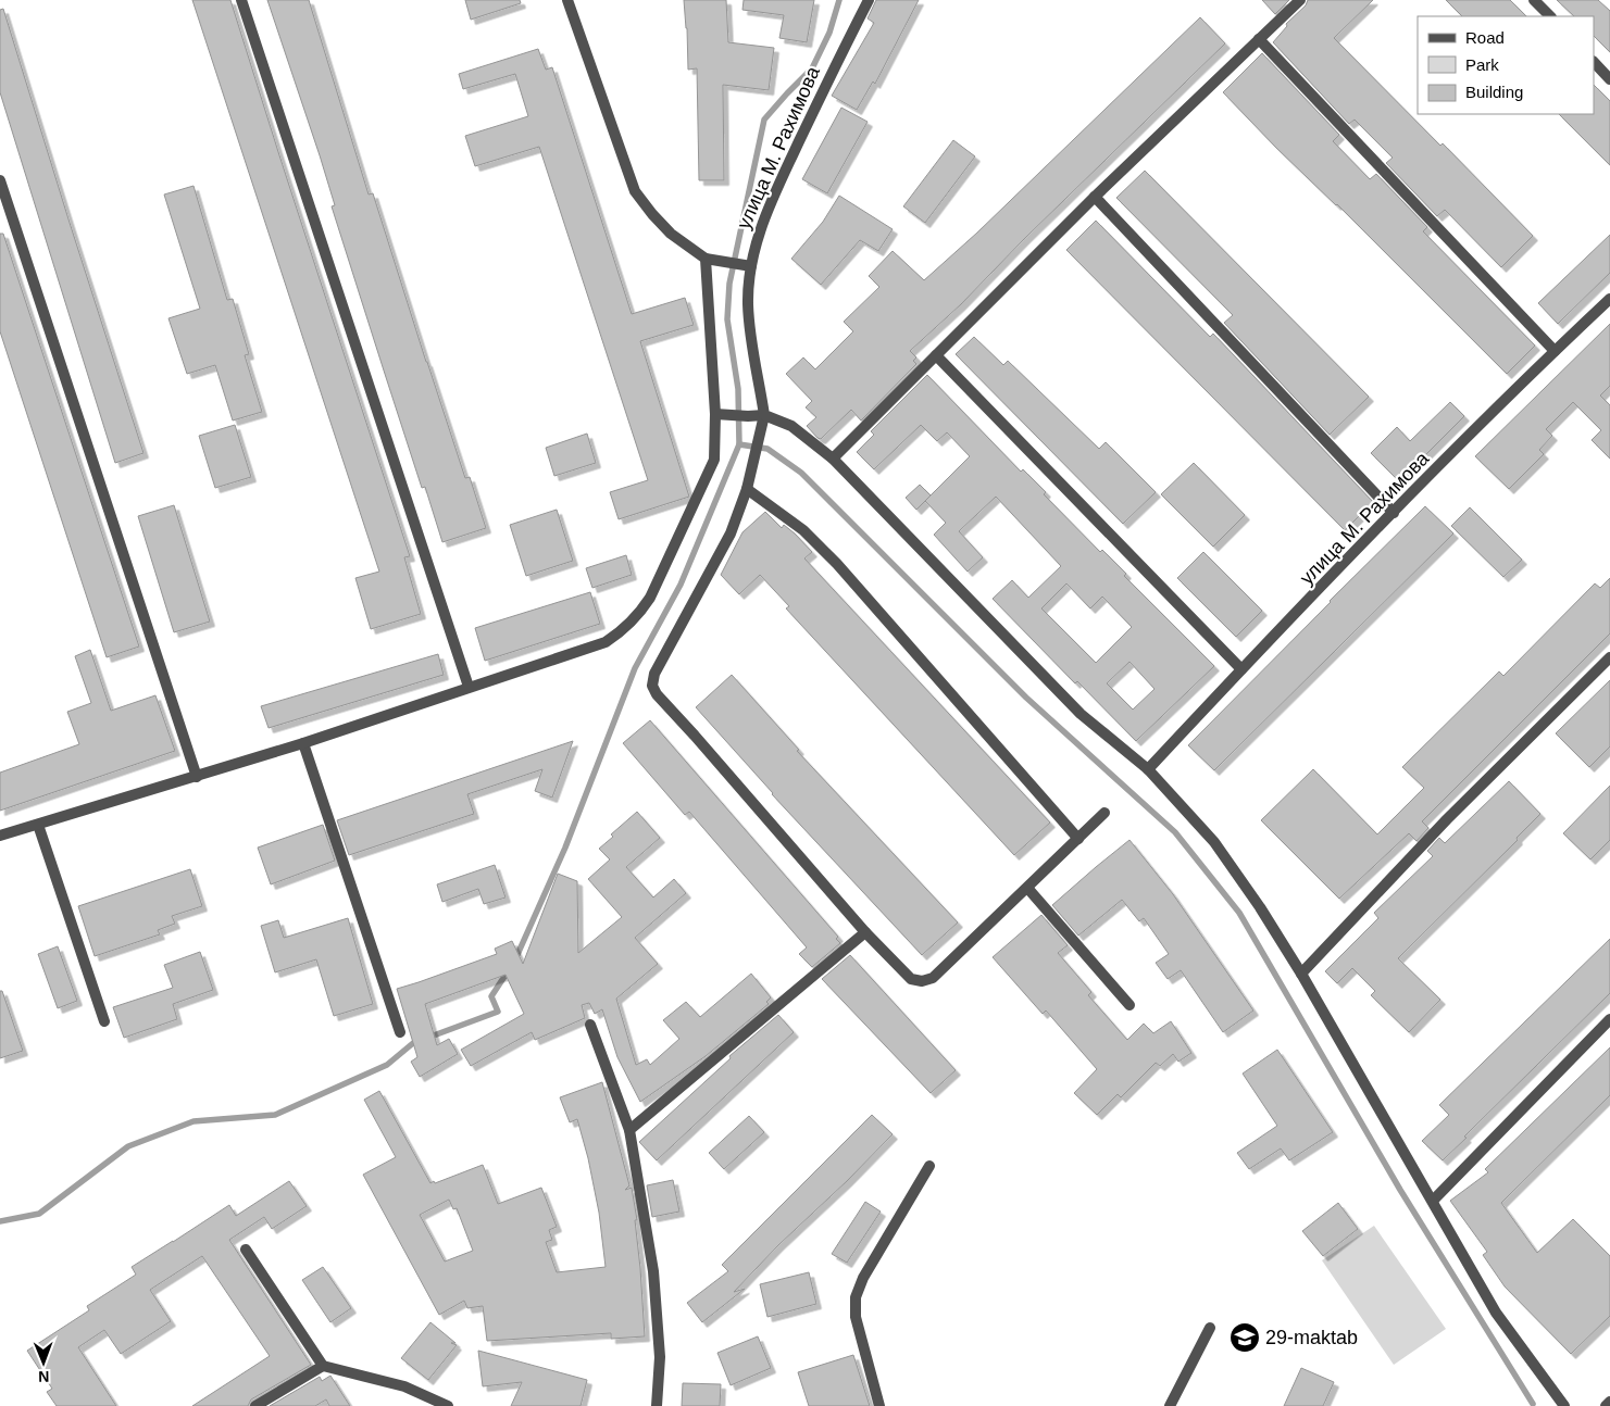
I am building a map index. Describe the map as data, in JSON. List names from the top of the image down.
{
  "streets": {
    "street": ["улица М. Рахимова"]
  },
  "places": {
    "school or university": ["29-maktab"]
  },
  "legend": ["Road", "Park", "Building"],
  "north": "bottom"
}
